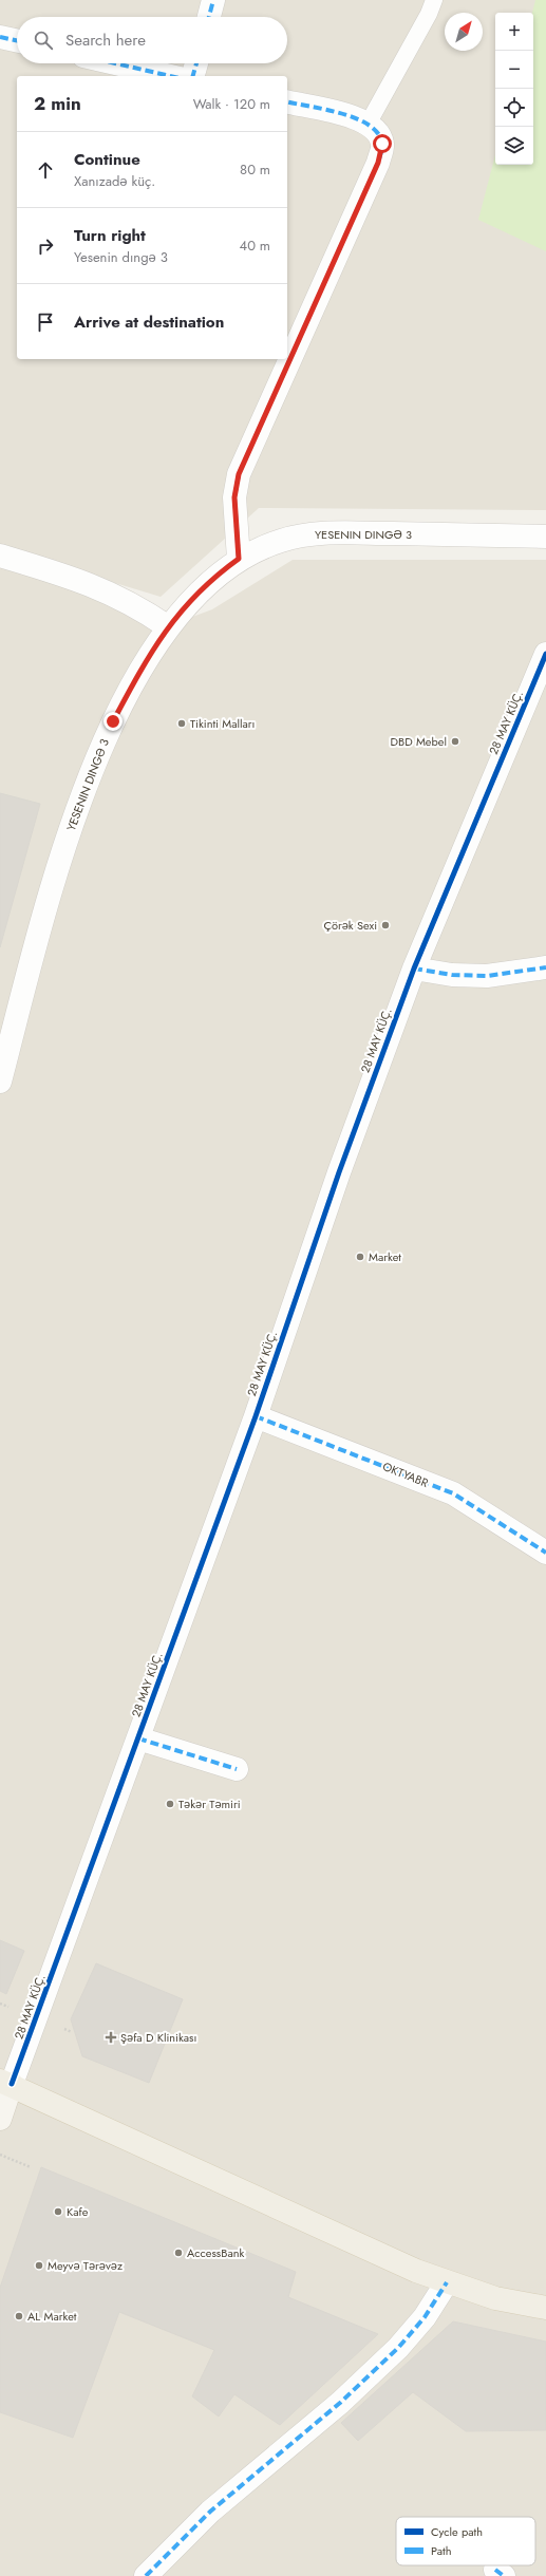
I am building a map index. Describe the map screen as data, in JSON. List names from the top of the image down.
{
  "streets": {
    "street": ["28 MAY KÜÇ.", "OKTYABR"]
  },
  "crossings": [
    ["28 MAY KÜÇ.", "OKTYABR"]
  ],
  "places": {
    "other": [
      "Tikinti Malları",
      "DBD Mebel",
      "Çörək Sexi",
      "Market",
      "Təkər Təmiri",
      "Kafe",
      "AccessBank",
      "Meyvə Tərəvəz",
      "AL Market"
    ],
    "health": ["Şəfa D Klinikası"]
  },
  "legend": ["Cycle path", "Path"],
  "north": "top right",
  "page": {
    "map_buttons": ["+", "−"],
    "search": "Search here",
    "heading": ["2 min", "Walk · 120 m"],
    "list": [
      ["Continue", "Xanızadə küç.", "80 m"],
      ["Turn right", "Yesenin dıngə 3", "40 m"],
      "Arrive at destination"
    ]
  }
}
